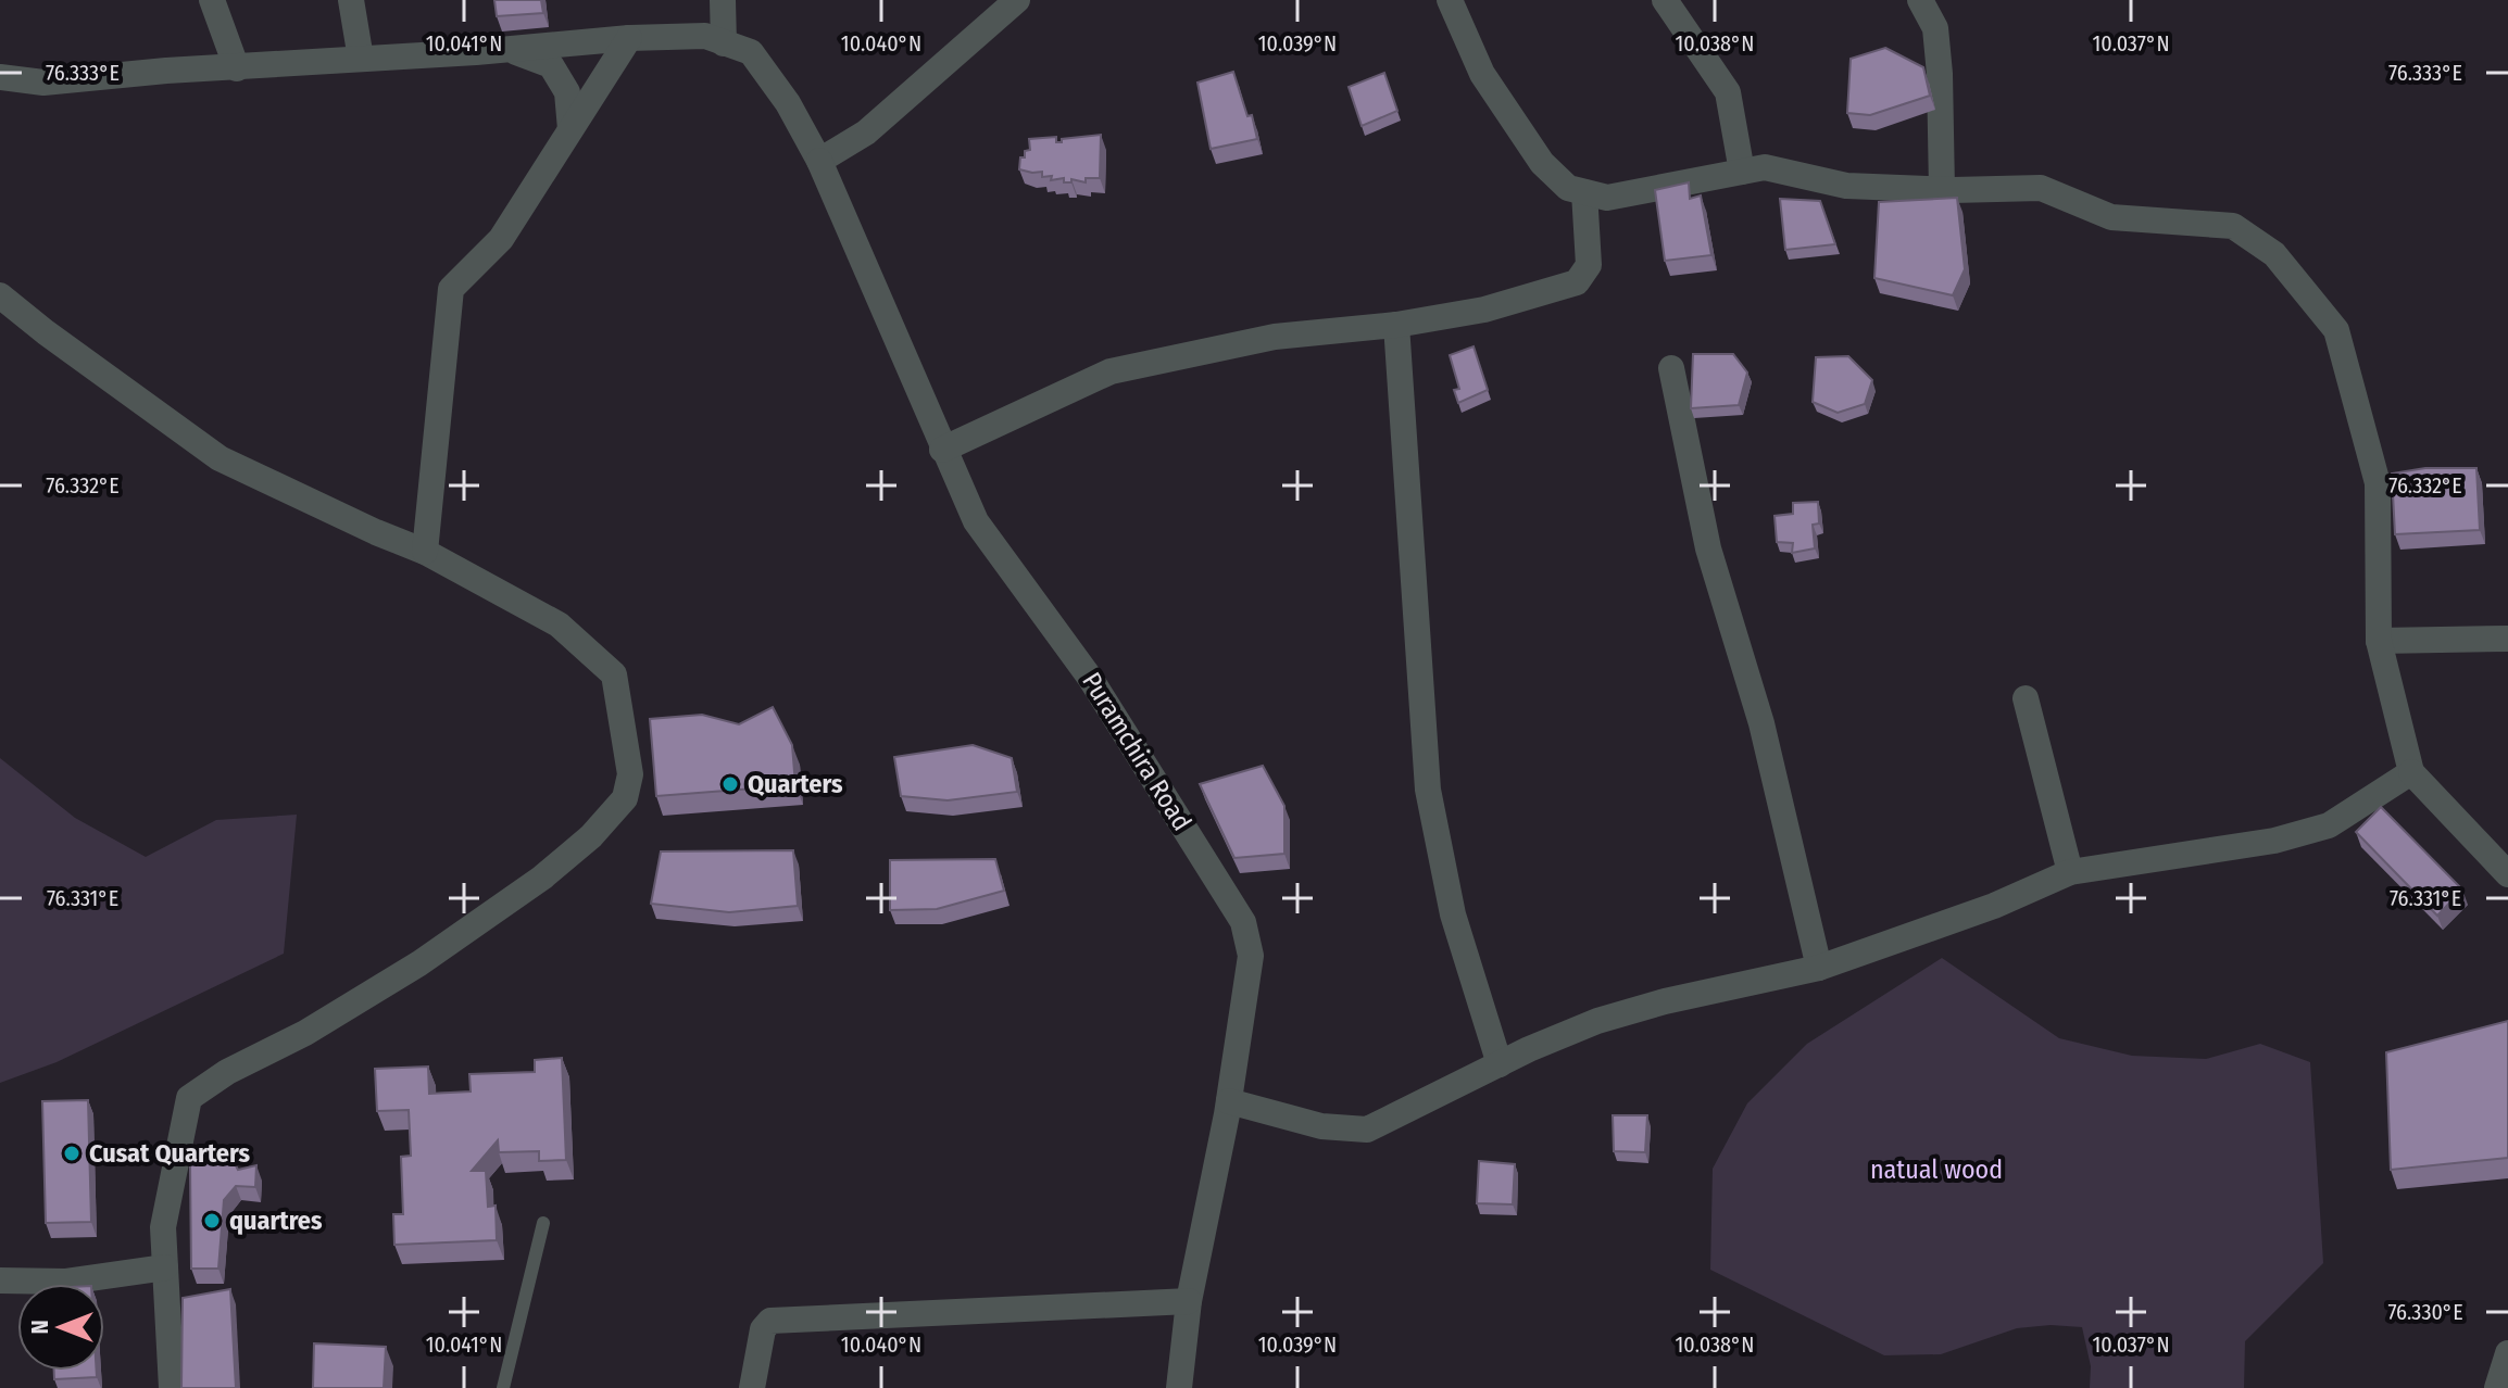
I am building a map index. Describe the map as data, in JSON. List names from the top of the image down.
{
  "streets": {
    "street": ["Puramchira Road"]
  },
  "parks": ["natual wood"],
  "places": ["Quarters", "Cusat Quarters", "quartres"],
  "north": "left",
  "coordinates": [
    "10.041°N",
    "10.040°N",
    "10.039°N",
    "10.038°N",
    "10.037°N",
    "76.333°E",
    "76.332°E",
    "76.331°E",
    "76.330°E"
  ]
}
